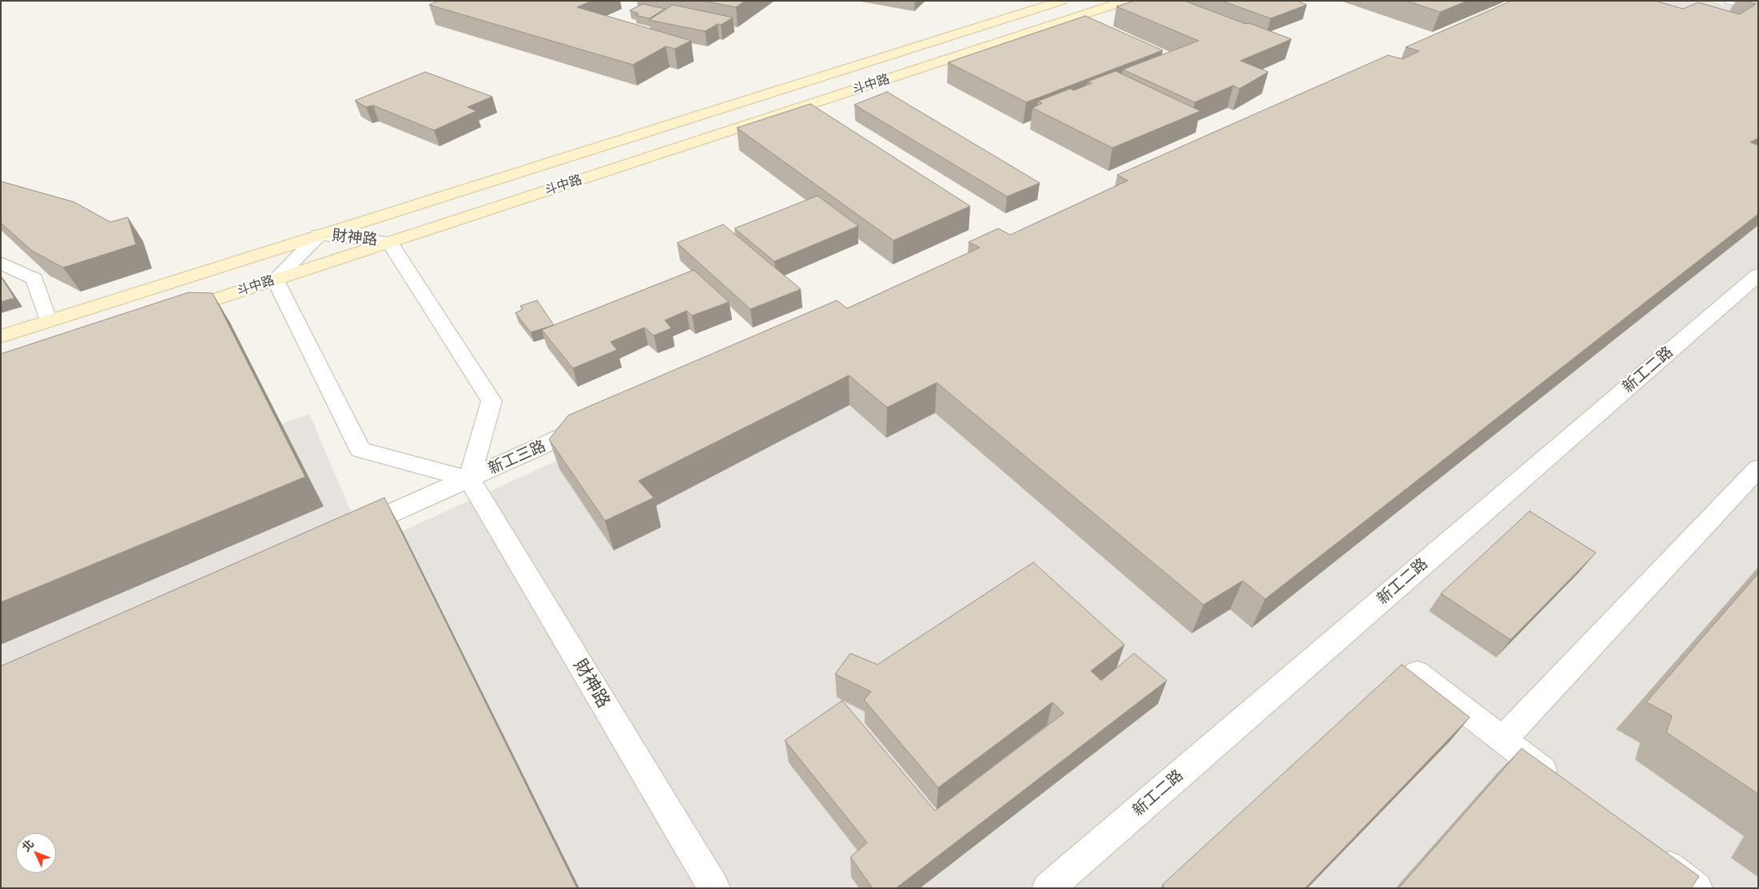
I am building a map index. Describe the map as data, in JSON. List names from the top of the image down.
{
  "streets": {
    "main road": ["斗中路"],
    "street": ["財神路", "新工二路", "新工三路"]
  },
  "crossings": [
    ["斗中路", "財神路"],
    ["財神路", "新工三路"]
  ],
  "north": "top left"
}
